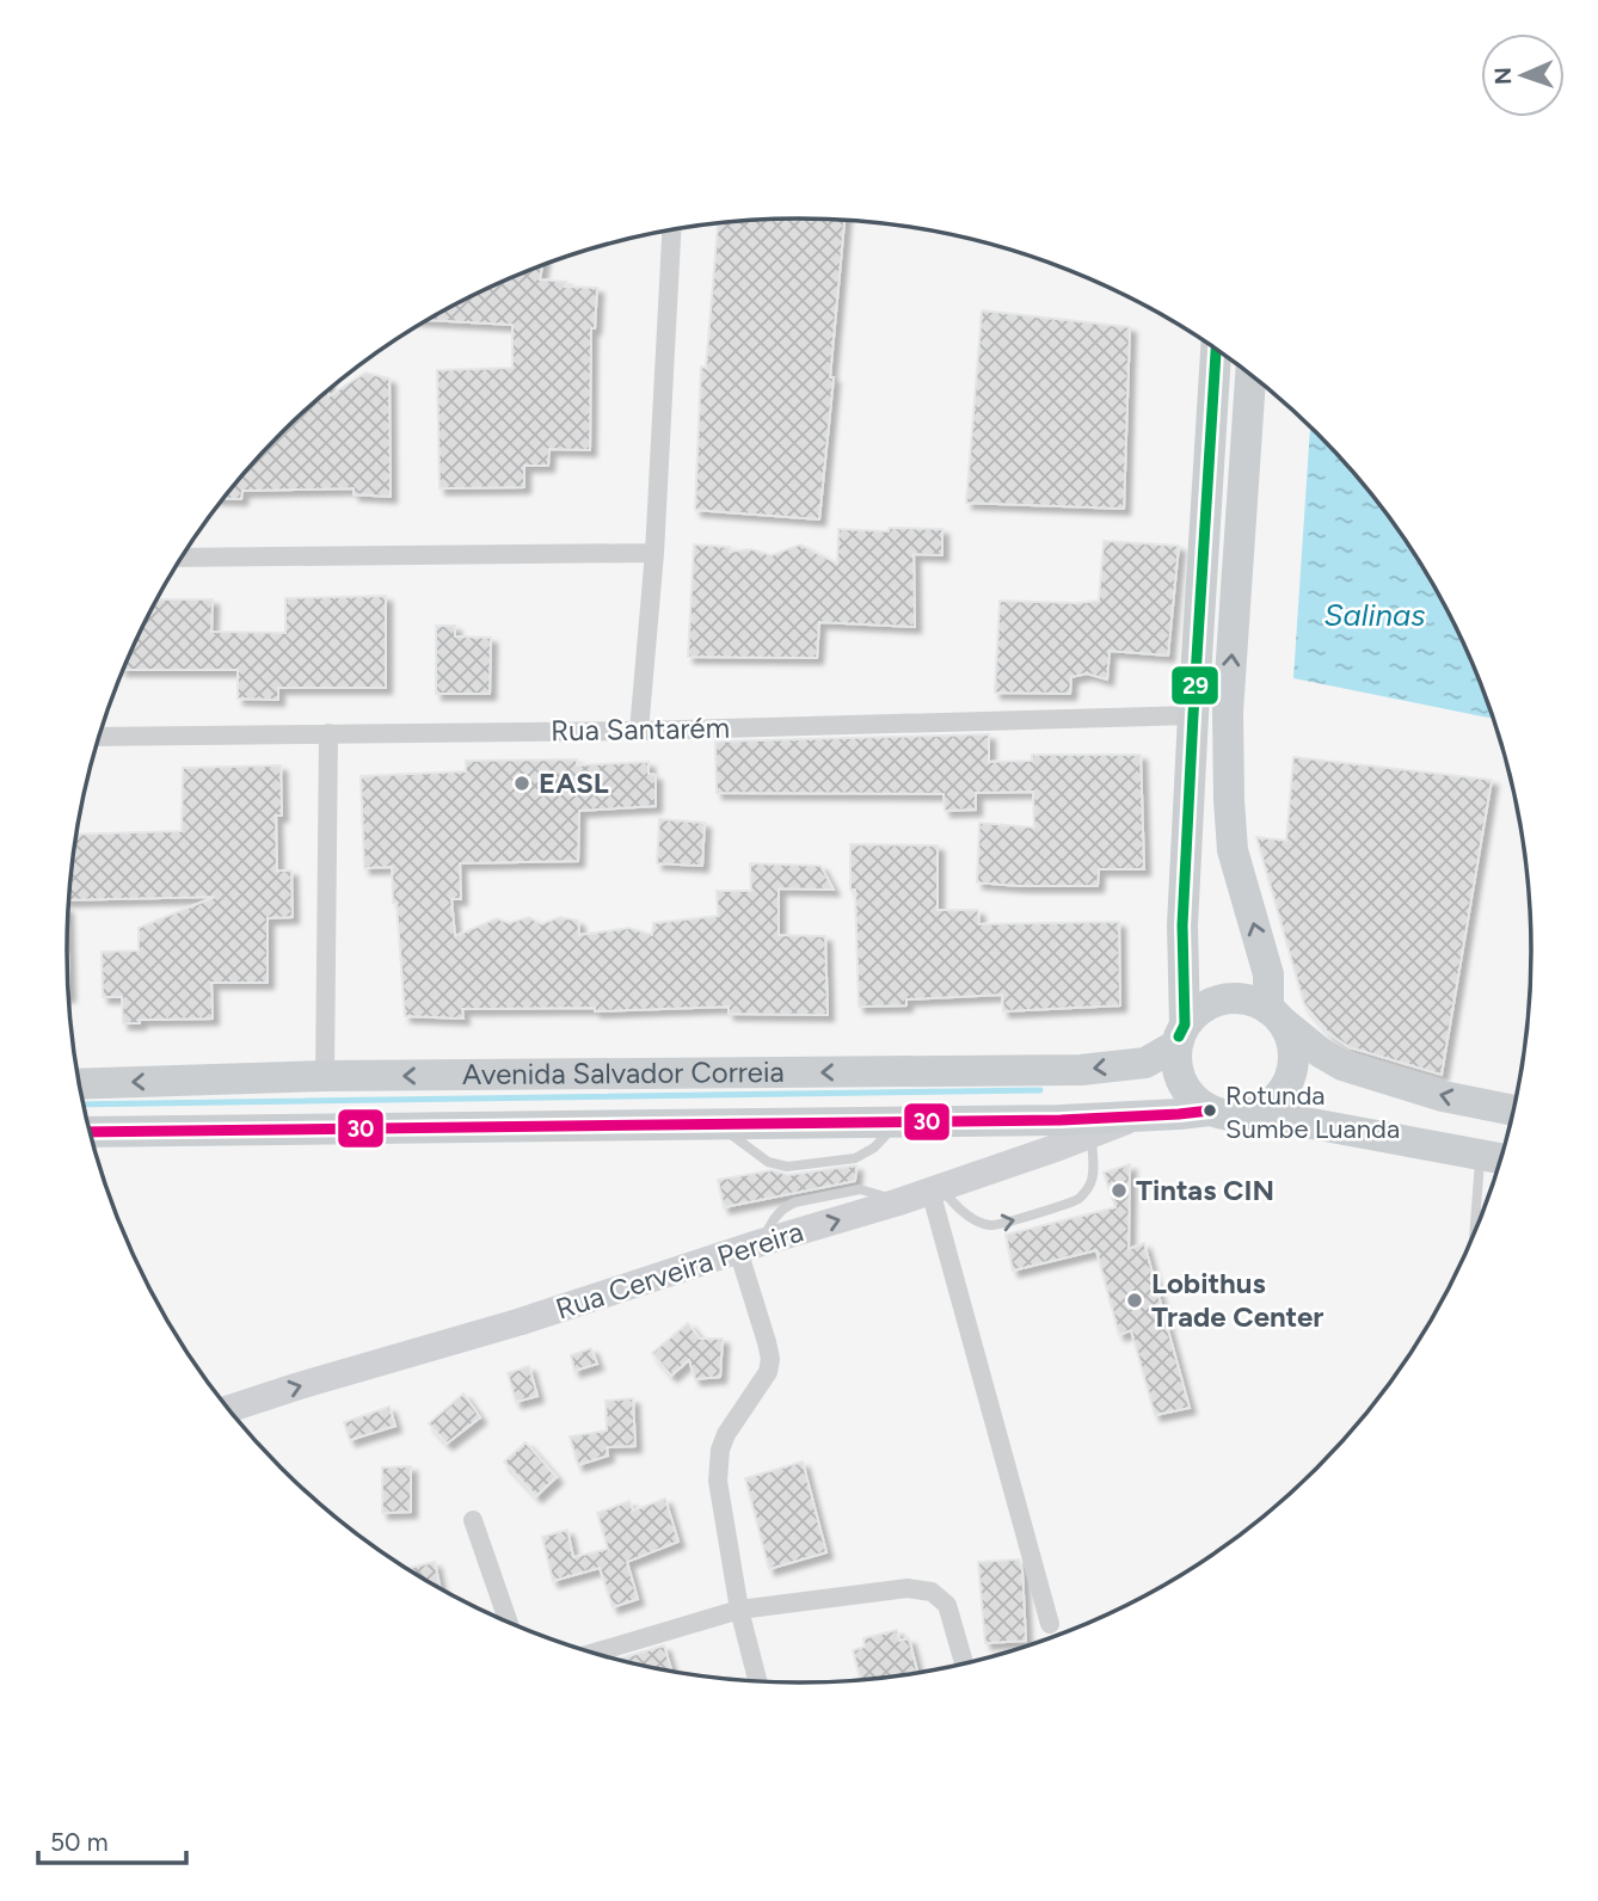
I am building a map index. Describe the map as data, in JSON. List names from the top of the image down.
{
  "streets": {
    "main road": ["Avenida Salvador Correia", "Rua Cerveira Pereira"],
    "street": ["Rua Santarém"]
  },
  "crossings": [
    ["Avenida Salvador Correia", "Rua Cerveira Pereira"]
  ],
  "one_way": ["Rua Cerveira Pereira"],
  "water": ["Salinas"],
  "places": [
    "EASL",
    "Rotunda Sumbe Luanda",
    "Tintas CIN",
    "Lobithus Trade Center"
  ],
  "lines": ["transit line 29", "transit line 30"],
  "scale_bar": "50 m",
  "north": "left"
}
